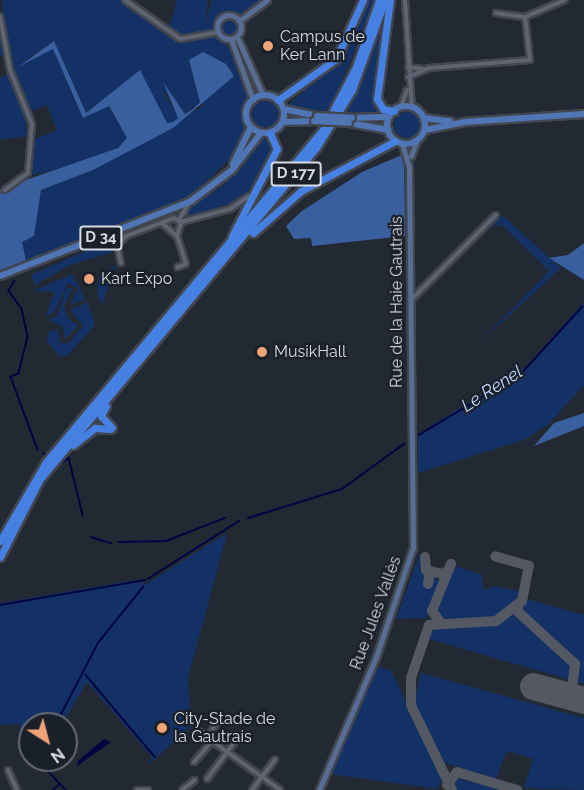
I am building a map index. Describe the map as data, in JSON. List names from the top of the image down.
{
  "streets": {
    "highway": ["D 177"],
    "main road": ["D 34"],
    "street": ["Rue de la Haie Gautrais", "Rue Jules Vallès"]
  },
  "crossings": [
    ["Rue de la Haie Gautrais", "Rue Jules Vallès"]
  ],
  "water": ["Le Renel"],
  "places": [
    "Campus de Ker Lann",
    "Kart Expo",
    "MusikHall",
    "City-Stade de la Gautrais"
  ],
  "north": "bottom right"
}
